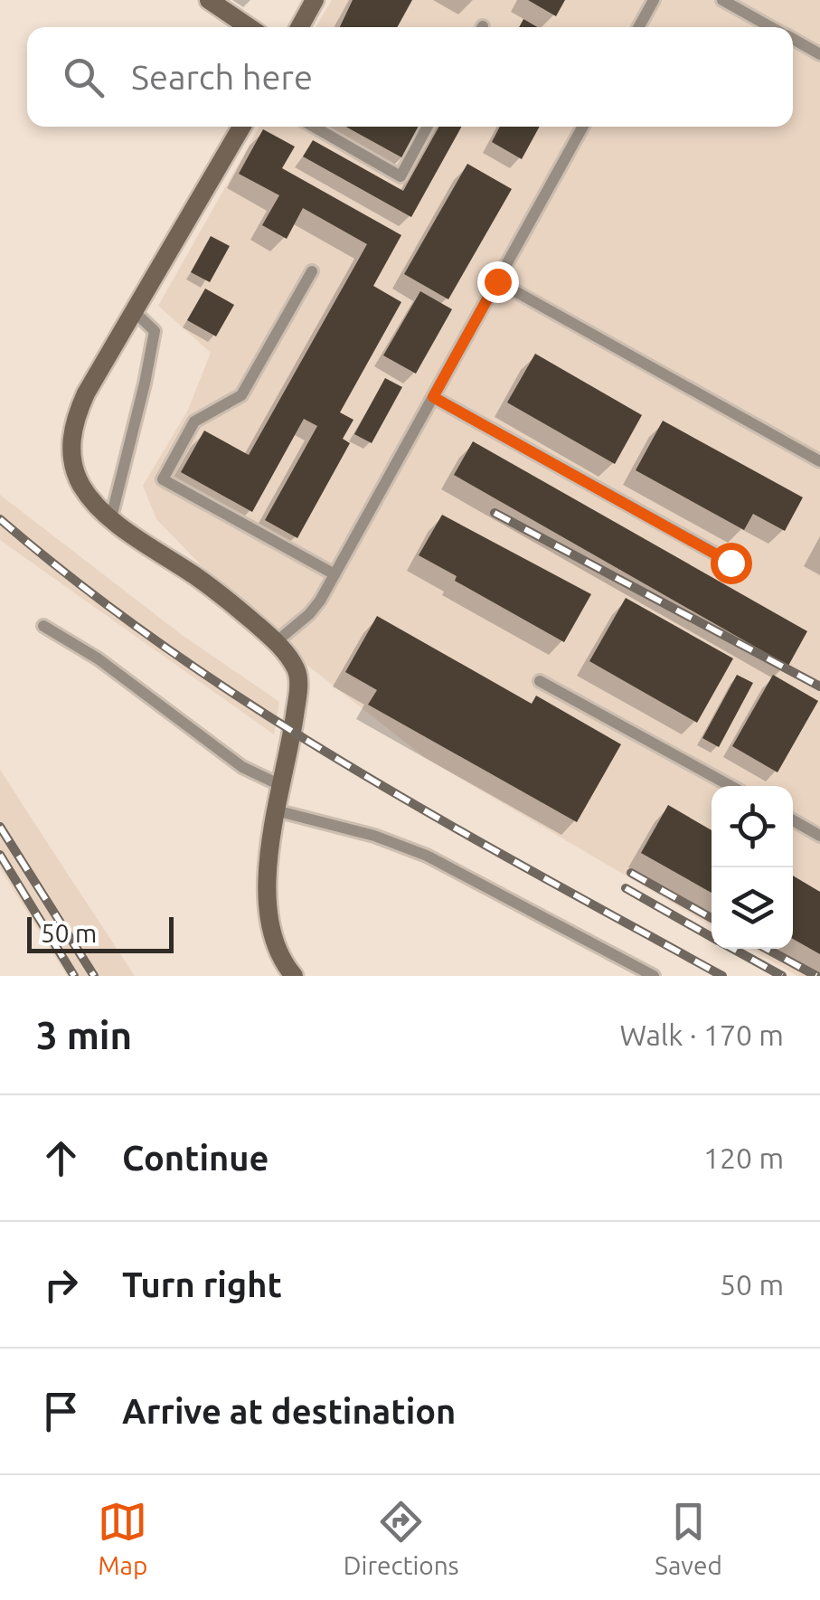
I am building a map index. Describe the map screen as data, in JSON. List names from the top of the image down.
{
  "scale_bar": "50 m",
  "page": {
    "search": "Search here",
    "scale": "50 m",
    "heading": ["3 min", "Walk · 170 m"],
    "list": [
      ["Continue", "120 m"],
      ["Turn right", "50 m"],
      "Arrive at destination"
    ],
    "nav": ["Map", "Directions", "Saved"]
  }
}
